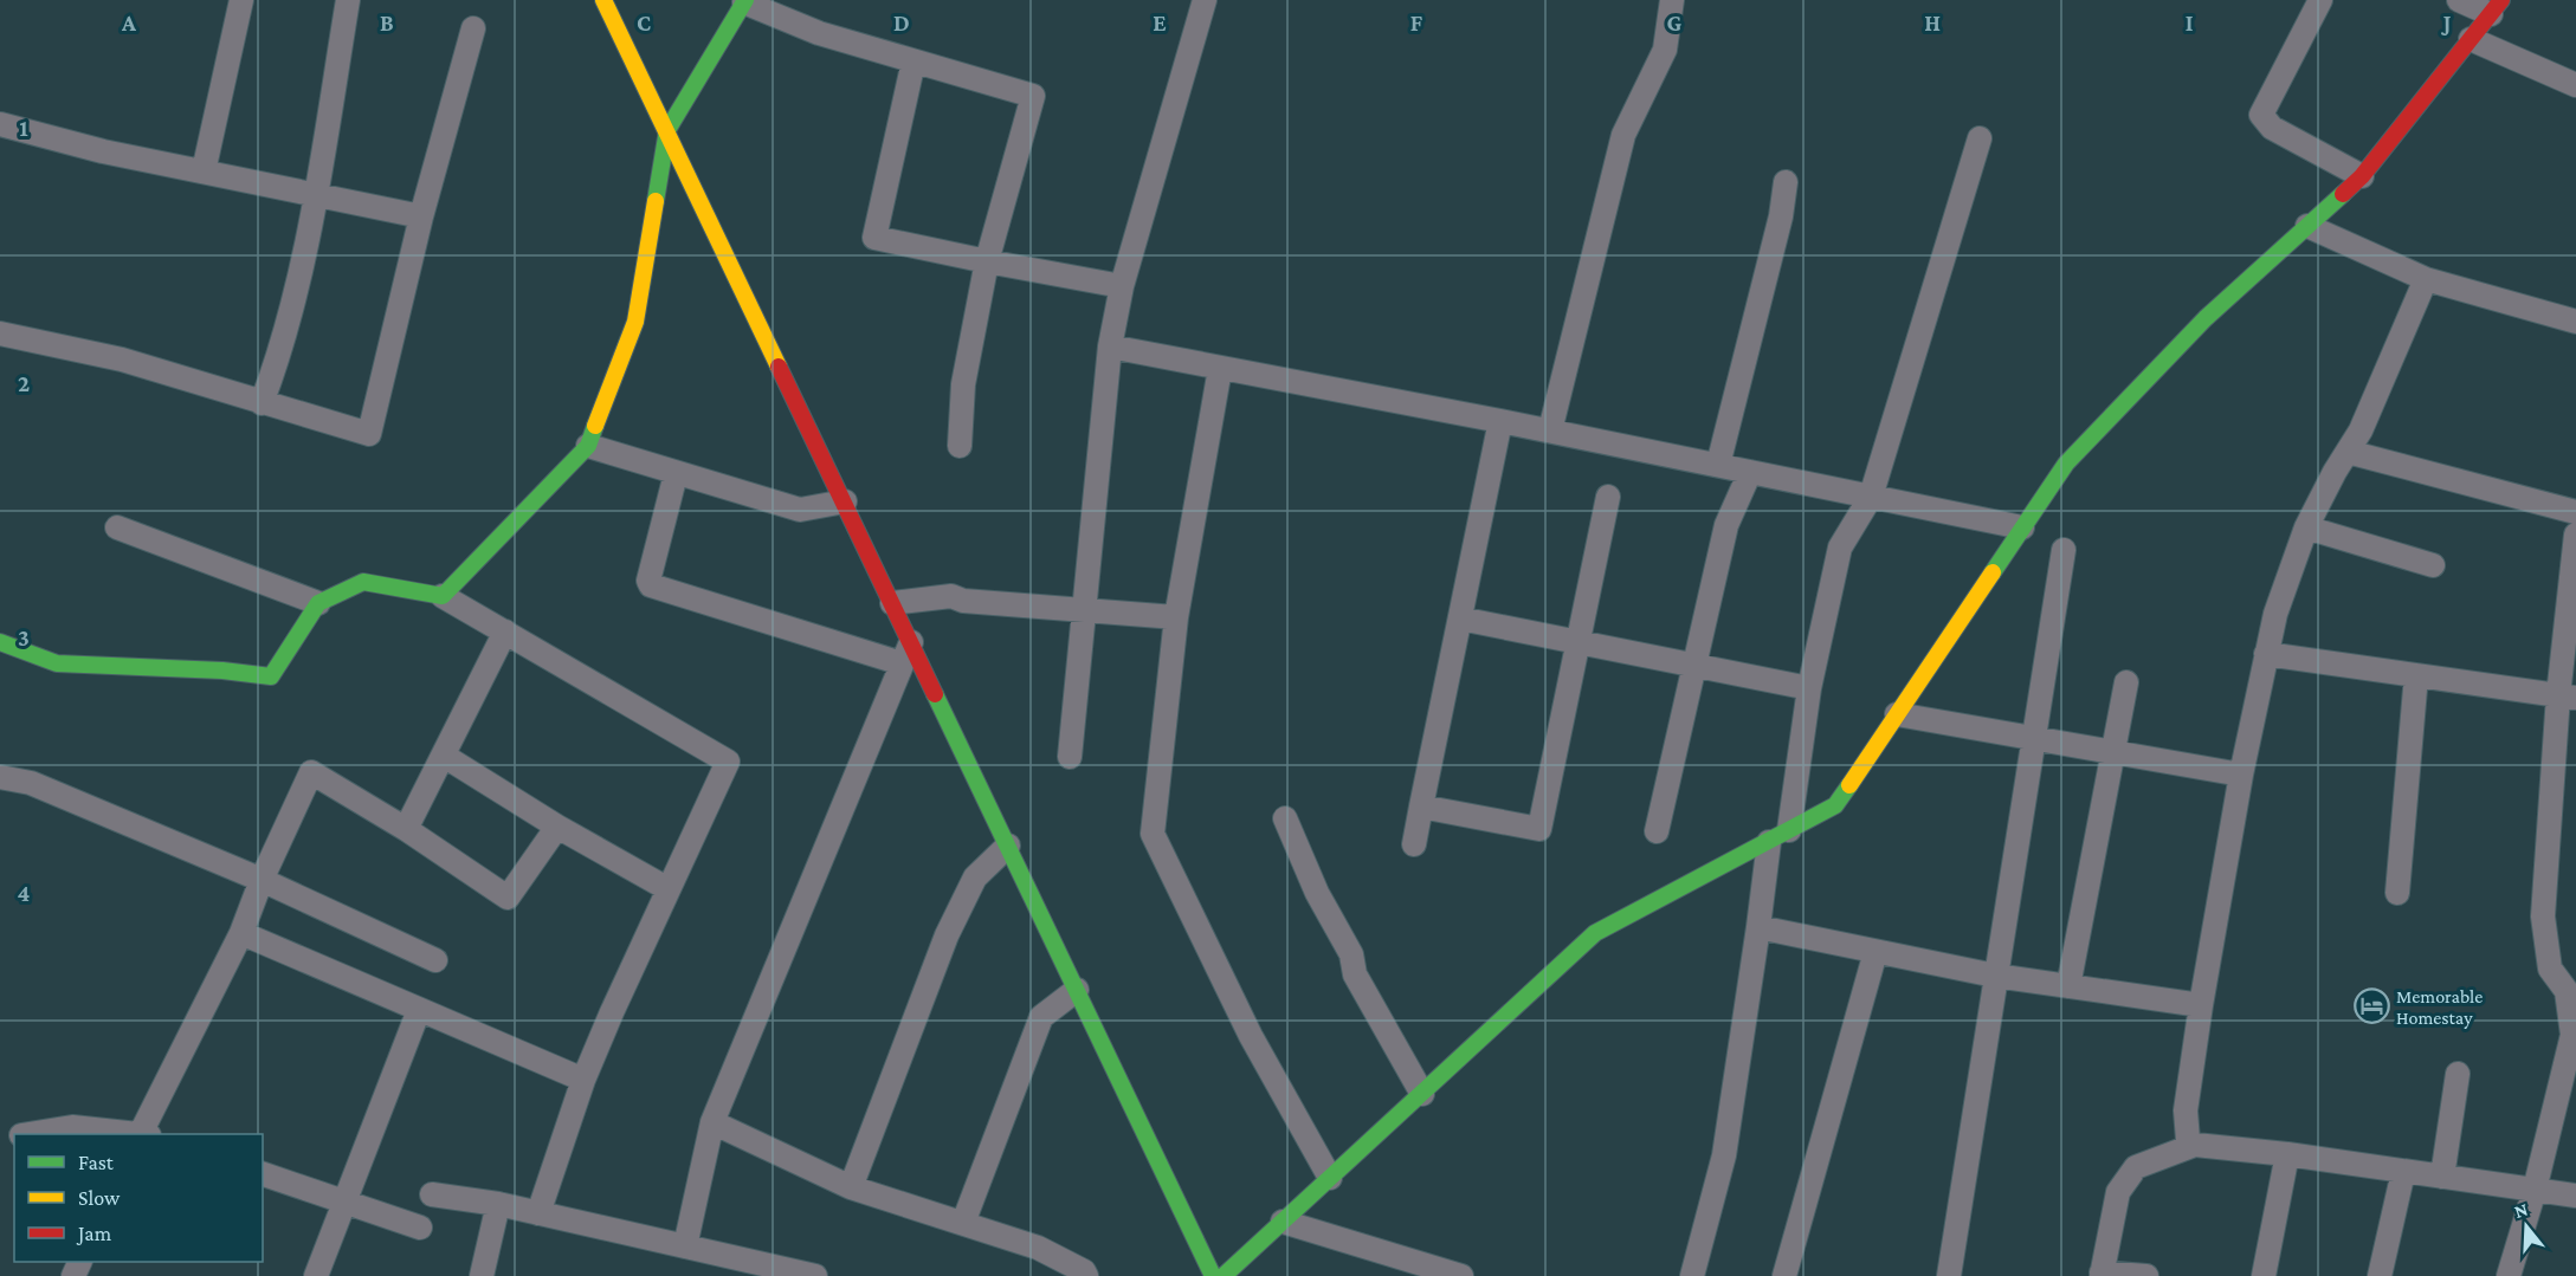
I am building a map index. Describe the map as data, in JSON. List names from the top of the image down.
{
  "places": {
    "hotel": ["Memorable Homestay"]
  },
  "legend": ["Fast", "Slow", "Jam"],
  "north": "top",
  "grid": {
    "columns": [
      "A",
      "B",
      "C",
      "D",
      "E",
      "F",
      "G",
      "H",
      "I",
      "J"
    ],
    "rows": [
      "1",
      "2",
      "3",
      "4"
    ]
  }
}
